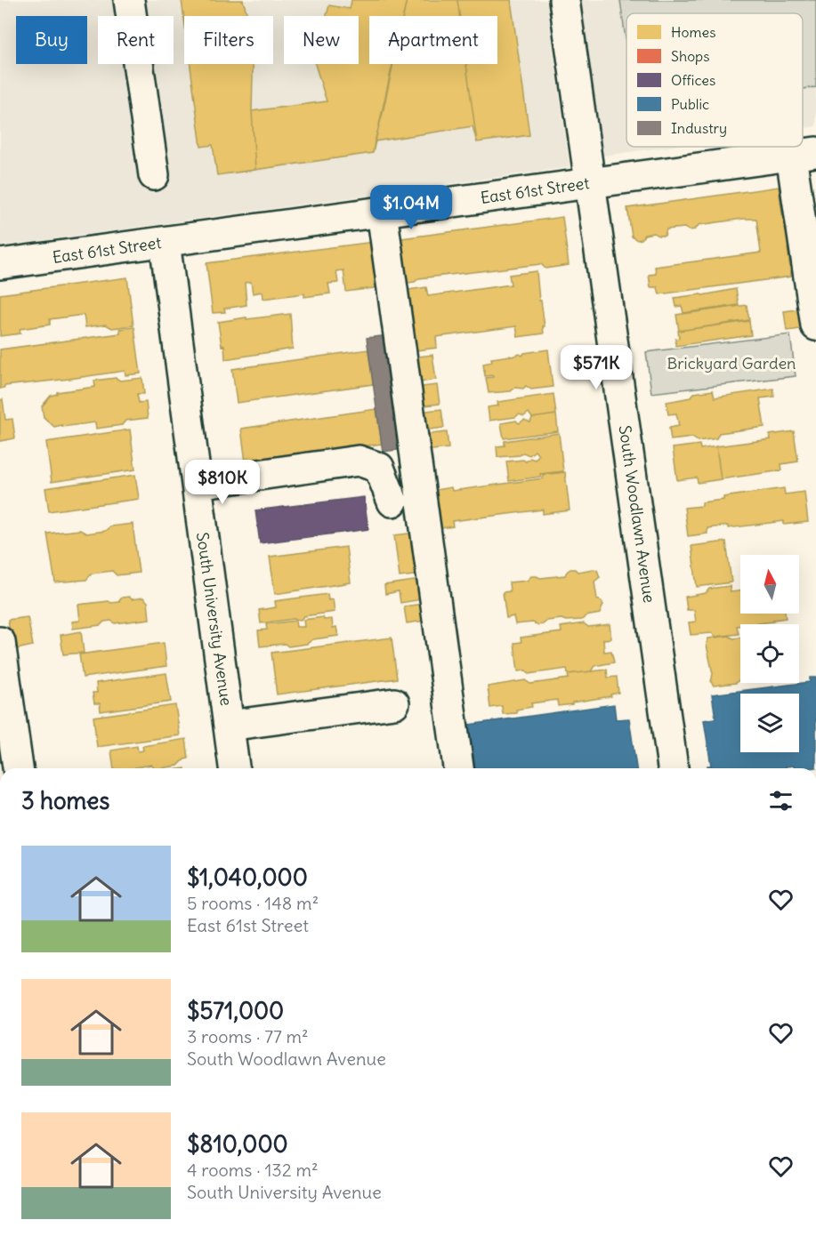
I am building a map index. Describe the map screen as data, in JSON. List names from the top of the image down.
{
  "streets": {
    "street": ["East 61st Street", "South Woodlawn Avenue", "South University Avenue"]
  },
  "crossings": [
    ["East 61st Street", "South Woodlawn Avenue"],
    ["East 61st Street", "South University Avenue"]
  ],
  "parks": ["Brickyard Garden"],
  "legend": [
    "Homes",
    "Shops",
    "Offices",
    "Public",
    "Industry"
  ],
  "north": "top",
  "page": {
    "chip": [
      "Buy",
      "Rent",
      "Filters",
      "New",
      "Apartment"
    ],
    "price": ["$1.04M", "$571K", "$810K"],
    "heading": "3 homes",
    "list": [
      {
        "name": "$1,040,000",
        "note": "5 rooms · 148 m² · East 61st Street"
      },
      {
        "name": "$571,000",
        "note": "3 rooms · 77 m² · South Woodlawn Avenue"
      },
      {
        "name": "$810,000",
        "note": "4 rooms · 132 m² · South University Avenue"
      }
    ]
  }
}
